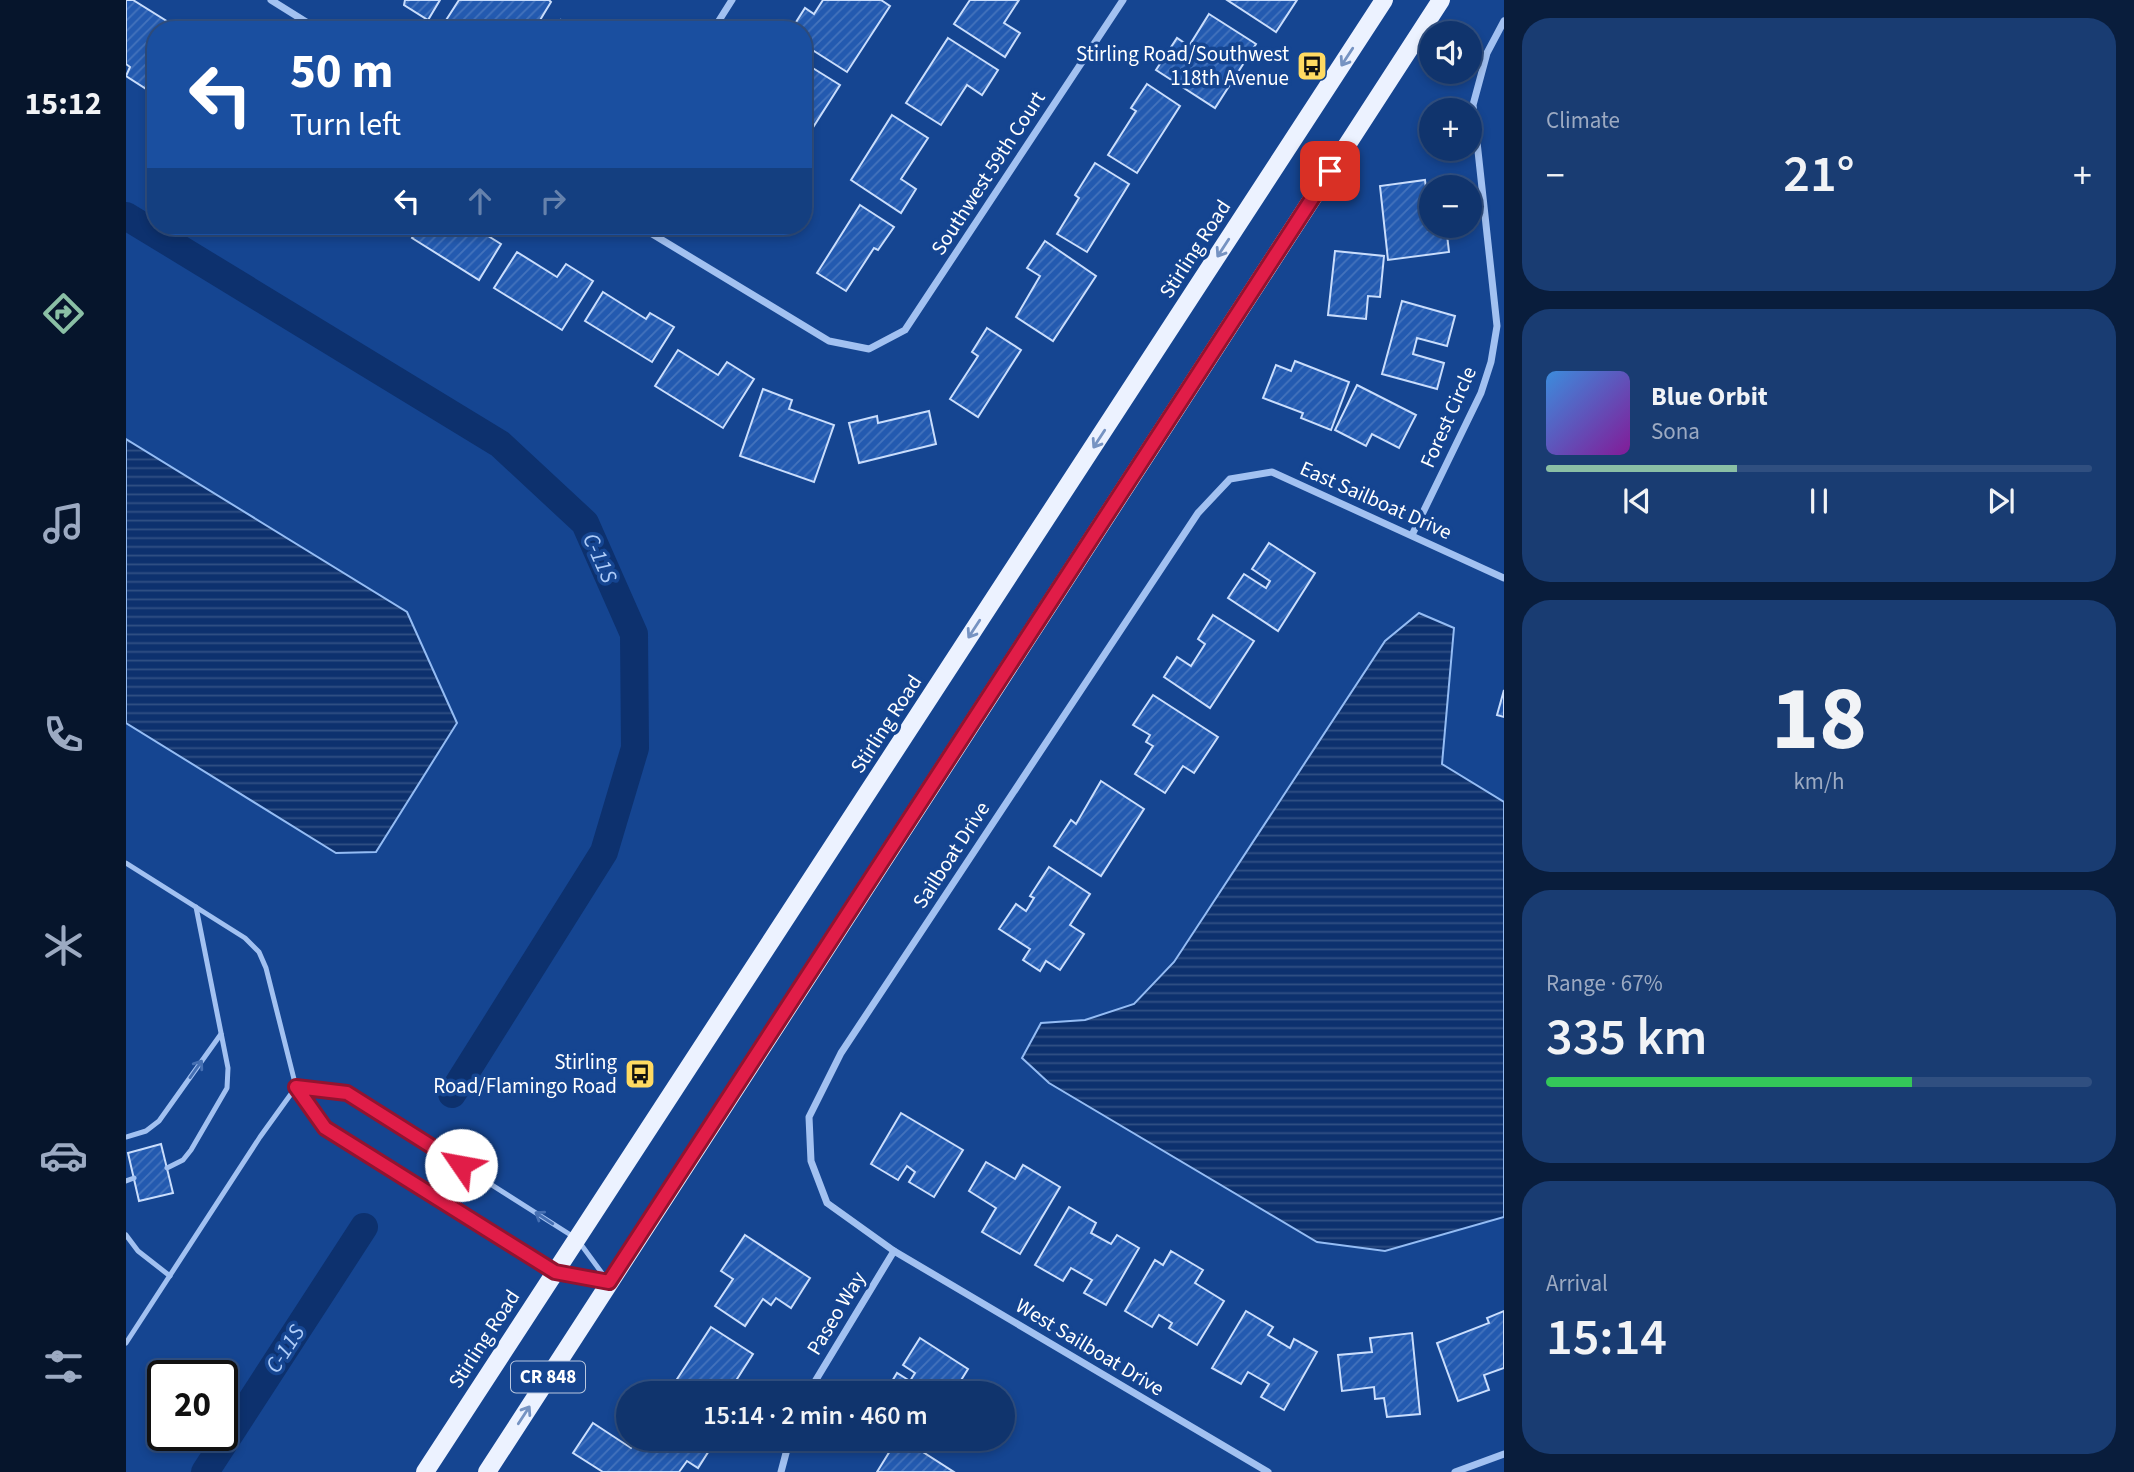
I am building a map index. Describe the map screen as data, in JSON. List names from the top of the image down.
{
  "streets": {
    "main road": ["Stirling Road", "CR 848"],
    "street": [
      "Southwest 59th Court",
      "Forest Circle",
      "East Sailboat Drive",
      "Sailboat Drive",
      "Paseo Way",
      "West Sailboat Drive"
    ]
  },
  "crossings": [
    ["Forest Circle", "East Sailboat Drive"],
    ["East Sailboat Drive", "Sailboat Drive"],
    ["Sailboat Drive", "Paseo Way"],
    ["Sailboat Drive", "West Sailboat Drive"],
    ["Paseo Way", "West Sailboat Drive"]
  ],
  "water": ["C-11S"],
  "places": {
    "bus stop": ["Stirling Road/Southwest 118th Avenue", "Stirling Road/Flamingo Road"]
  },
  "page": {
    "tabs": "15:12",
    "tile": [
      "Climate",
      ["18", "km/h"],
      ["Range · 67%", "335 km"],
      ["Arrival", "15:14"]
    ],
    "map_buttons": ["+", "−"],
    "turn": ["50 m", "Turn left"],
    "heat": ["−", "21°", "+"],
    "song": ["Blue Orbit", "Sona"],
    "limit": "20",
    "trip": "15:14 · 2 min · 460 m"
  }
}
